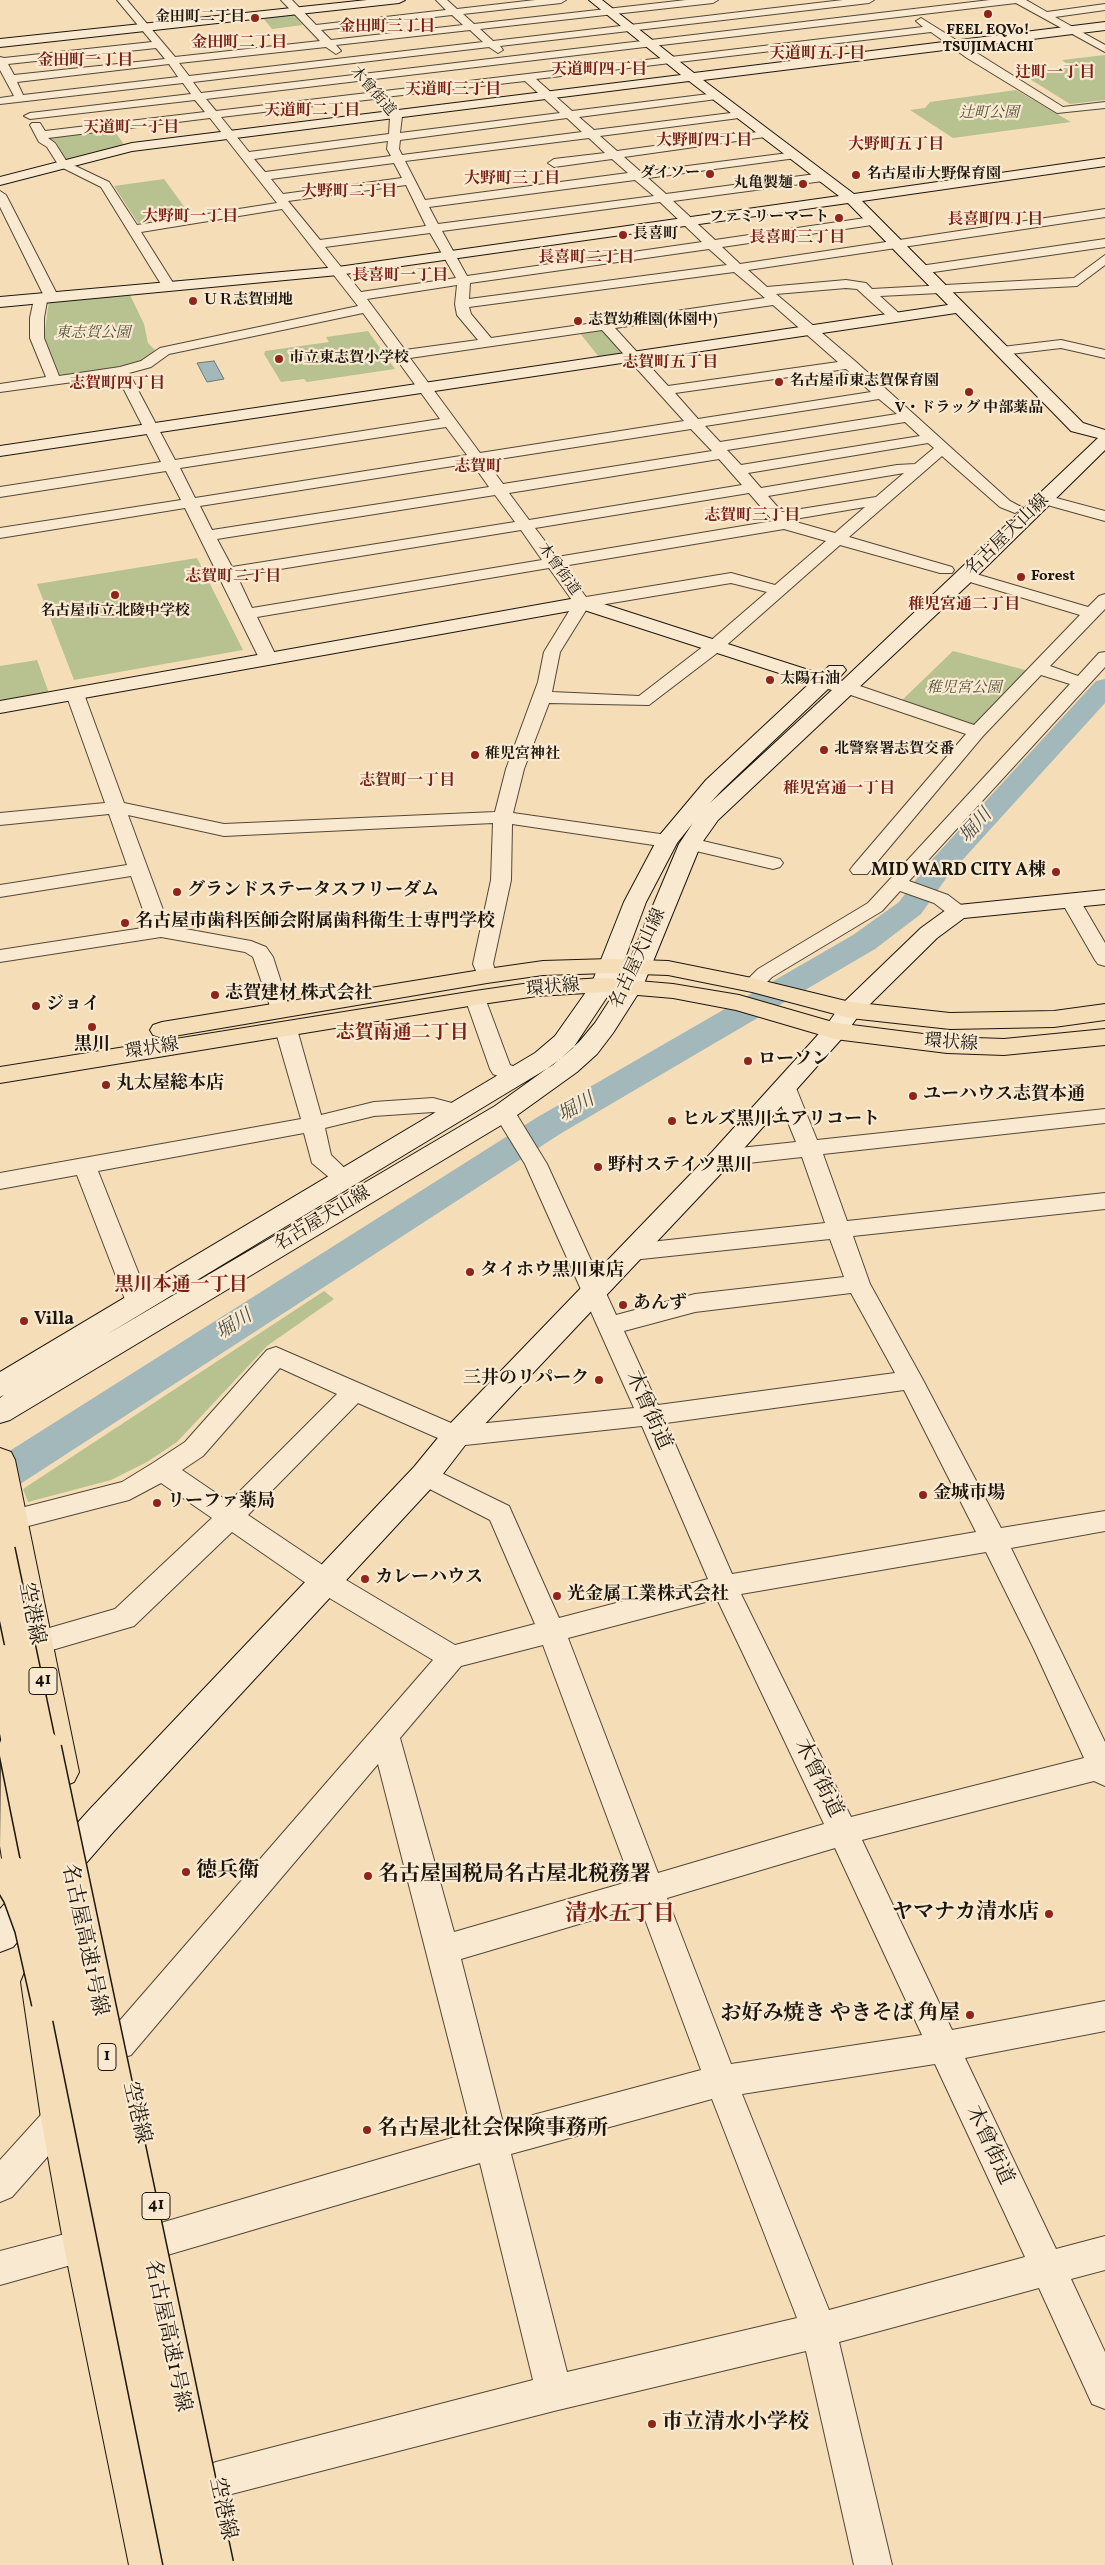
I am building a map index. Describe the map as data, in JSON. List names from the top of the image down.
{
  "streets": {
    "main road": [
      "環状線",
      "空港線",
      "41",
      "名古屋高速1号線",
      "1"
    ],
    "street": ["木曾街道", "名古屋犬山線"]
  },
  "crossings": [
    ["木曾街道", "名古屋犬山線"],
    ["木曾街道", "環状線"],
    ["名古屋犬山線", "環状線"],
    ["空港線", "41"],
    ["空港線", "名古屋高速1号線"],
    ["41", "名古屋高速1号線"]
  ],
  "districts": [
    "金田町三丁目",
    "金田町二丁目",
    "天道町五丁目",
    "金田町一丁目",
    "天道町四丁目",
    "辻町一丁目",
    "天道町三丁目",
    "天道町二丁目",
    "天道町一丁目",
    "大野町四丁目",
    "大野町五丁目",
    "大野町三丁目",
    "大野町二丁目",
    "大野町一丁目",
    "長喜町四丁目",
    "長喜町三丁目",
    "長喜町二丁目",
    "長喜町一丁目",
    "志賀町五丁目",
    "志賀町四丁目",
    "志賀町",
    "志賀町三丁目",
    "志賀町二丁目",
    "稚児宮通二丁目",
    "志賀町一丁目",
    "稚児宮通一丁目",
    "志賀南通二丁目",
    "黒川本通一丁目",
    "清水五丁目"
  ],
  "water": ["堀川"],
  "parks": ["辻町公園", "東志賀公園", "稚児宮公園"],
  "places": [
    "FEEL EQVo! TSUJIMACHI",
    "金田町二丁目",
    "ダイソー",
    "名古屋市大野保育園",
    "丸亀製麺",
    "ファミリーマート",
    "長喜町",
    "ＵＲ志賀団地",
    "志賀幼稚園(休園中)",
    "市立東志賀小学校",
    "名古屋市東志賀保育園",
    "V・ドラッグ 中部薬品",
    "Forest",
    "名古屋市立北陵中学校",
    "太陽石油",
    "北警察署志賀交番",
    "稚児宮神社",
    "MID WARD CITY A棟",
    "グランドステータスフリーダム",
    "名古屋市歯科医師会附属歯科衛生士専門学校",
    "志賀建材 株式会社",
    "ジョイ",
    "黒川",
    "ローソン",
    "丸太屋総本店",
    "ユーハウス志賀本通",
    "ヒルズ黒川エアリコート",
    "野村ステイツ黒川",
    "タイホウ黒川東店",
    "あんず",
    "Villa",
    "三井のリパーク",
    "金城市場",
    "リーファ薬局",
    "カレーハウス",
    "光金属工業株式会社",
    "徳兵衛",
    "名古屋国税局名古屋北税務署",
    "ヤマナカ清水店",
    "お好み焼き やきそば 角屋",
    "名古屋北社会保険事務所",
    "市立清水小学校"
  ]
}
